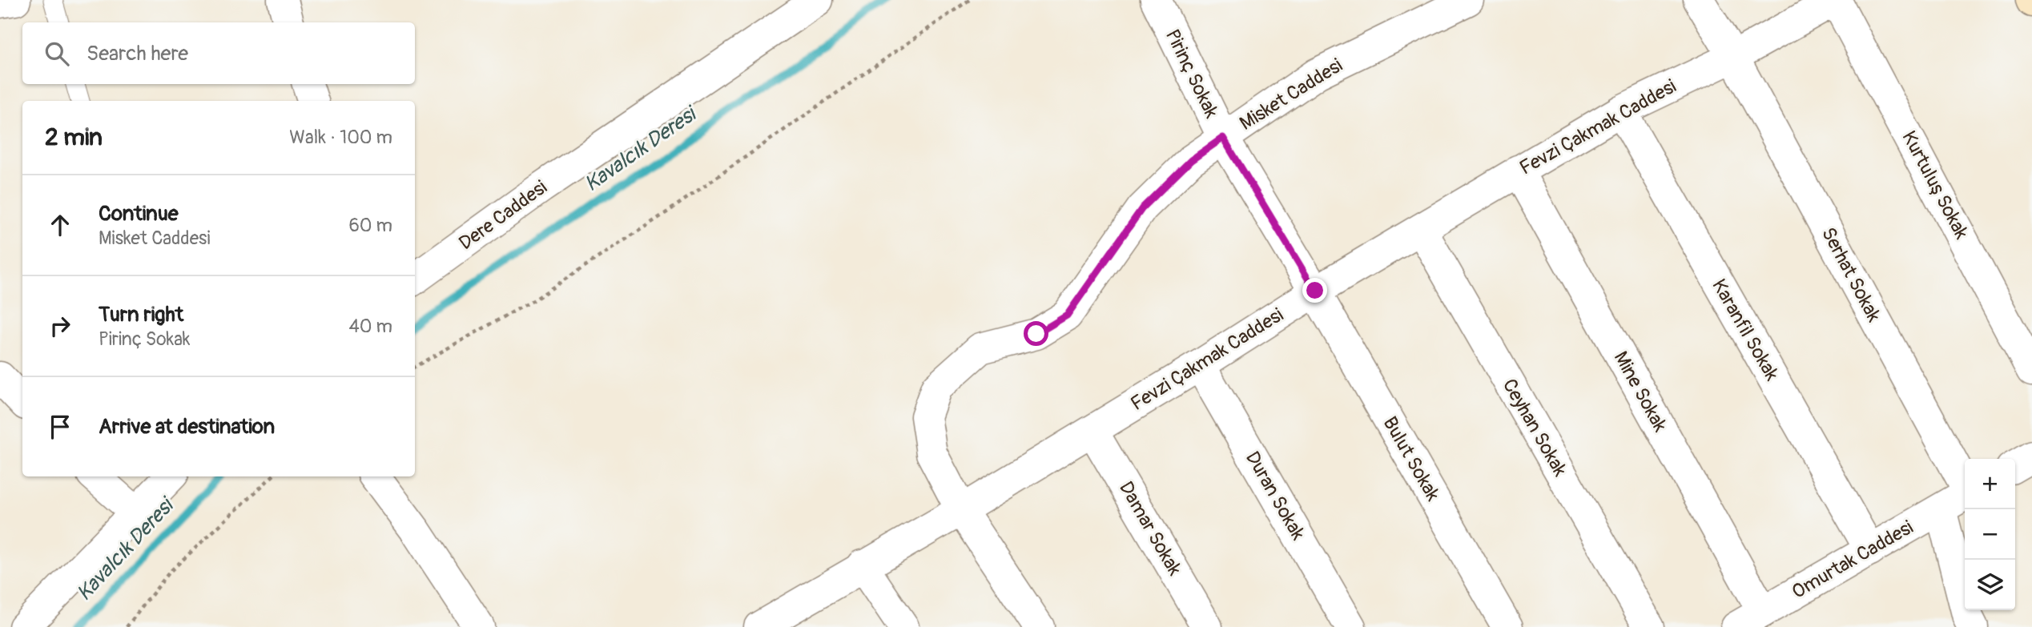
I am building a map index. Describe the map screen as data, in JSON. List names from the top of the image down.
{
  "streets": {
    "street": [
      "Pirinç Sokak",
      "Misket Caddesi",
      "Fevzi Çakmak Caddesi",
      "Kurtuluş Sokak",
      "Dere Caddesi",
      "Serhat Sokak",
      "Karanfil Sokak",
      "Mine Sokak",
      "Ceyhan Sokak",
      "Bulut Sokak",
      "Duran Sokak",
      "Damar Sokak",
      "Omurtak Caddesi"
    ]
  },
  "crossings": [
    ["Pirinç Sokak", "Misket Caddesi"],
    ["Pirinç Sokak", "Fevzi Çakmak Caddesi"],
    ["Pirinç Sokak", "Bulut Sokak"],
    ["Misket Caddesi", "Fevzi Çakmak Caddesi"],
    ["Fevzi Çakmak Caddesi", "Kurtuluş Sokak"],
    ["Fevzi Çakmak Caddesi", "Serhat Sokak"],
    ["Fevzi Çakmak Caddesi", "Karanfil Sokak"],
    ["Fevzi Çakmak Caddesi", "Mine Sokak"],
    ["Fevzi Çakmak Caddesi", "Ceyhan Sokak"],
    ["Fevzi Çakmak Caddesi", "Bulut Sokak"],
    ["Fevzi Çakmak Caddesi", "Duran Sokak"],
    ["Fevzi Çakmak Caddesi", "Damar Sokak"],
    ["Karanfil Sokak", "Omurtak Caddesi"],
    ["Mine Sokak", "Omurtak Caddesi"]
  ],
  "water": ["Kavalcık Deresi"],
  "page": {
    "search": "Search here",
    "heading": ["2 min", "Walk · 100 m"],
    "list": [
      ["Continue", "Misket Caddesi", "60 m"],
      ["Turn right", "Pirinç Sokak", "40 m"],
      "Arrive at destination"
    ],
    "map_buttons": ["+", "−"]
  }
}
